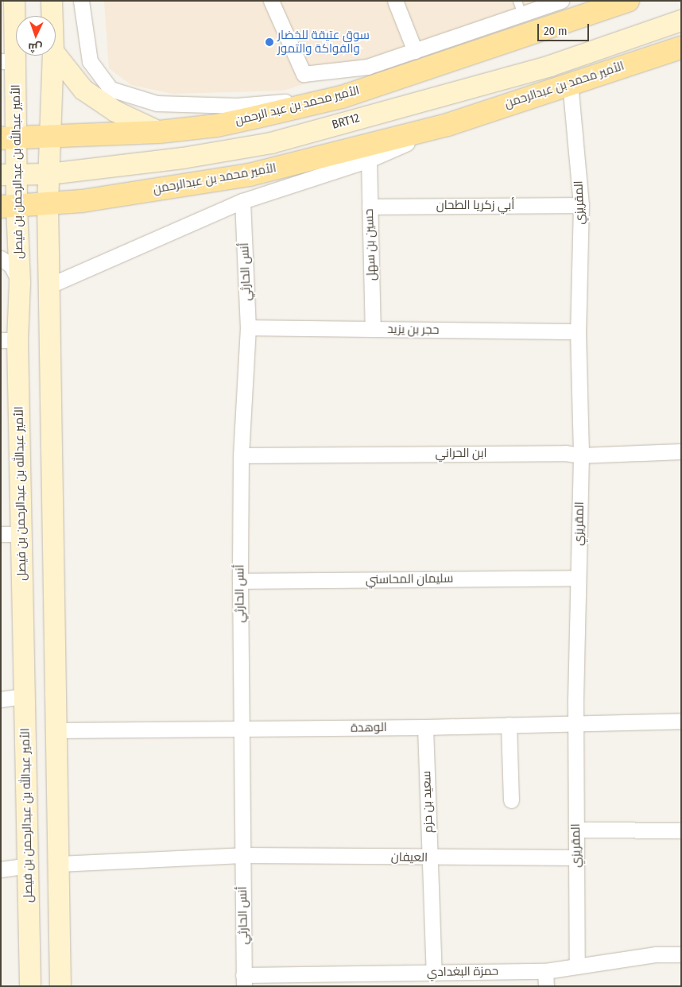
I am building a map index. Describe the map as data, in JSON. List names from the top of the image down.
{
  "streets": {
    "main road": [
      "الأمير محمد بن عبدالرحمن",
      "الأمير محمد بن عبد الرحمن",
      "BRT12",
      "الأمير عبدالله بن عبدالرحمن بن فيصل"
    ],
    "street": [
      "المقريزي",
      "أبي زكريا الطحان",
      "حسين بن سهل",
      "أنس الحارثي",
      "حجر بن يزيد",
      "ابن الحراني",
      "سليمان المحاسني",
      "الوهدة",
      "سعيد بن حزم",
      "العيفان",
      "حمزة البغدادي"
    ]
  },
  "crossings": [
    ["الأمير محمد بن عبدالرحمن", "الأمير عبدالله بن عبدالرحمن بن فيصل"],
    ["الأمير محمد بن عبدالرحمن", "المقريزي"],
    ["الأمير محمد بن عبدالرحمن", "حسين بن سهل"],
    ["الأمير محمد بن عبدالرحمن", "أنس الحارثي"],
    ["الأمير محمد بن عبد الرحمن", "الأمير عبدالله بن عبدالرحمن بن فيصل"],
    ["BRT12", "الأمير عبدالله بن عبدالرحمن بن فيصل"],
    ["المقريزي", "أبي زكريا الطحان"],
    ["المقريزي", "حجر بن يزيد"],
    ["المقريزي", "ابن الحراني"],
    ["المقريزي", "سليمان المحاسني"],
    ["المقريزي", "الوهدة"],
    ["المقريزي", "العيفان"],
    ["المقريزي", "حمزة البغدادي"],
    ["أبي زكريا الطحان", "حسين بن سهل"],
    ["حسين بن سهل", "حجر بن يزيد"],
    ["أنس الحارثي", "حجر بن يزيد"],
    ["أنس الحارثي", "ابن الحراني"],
    ["أنس الحارثي", "سليمان المحاسني"],
    ["أنس الحارثي", "الوهدة"],
    ["أنس الحارثي", "العيفان"],
    ["أنس الحارثي", "حمزة البغدادي"],
    ["الوهدة", "سعيد بن حزم"],
    ["سعيد بن حزم", "العيفان"],
    ["سعيد بن حزم", "حمزة البغدادي"]
  ],
  "places": ["سوق عتيقة للخضار والفواكة والتمور"],
  "scale_bar": "20 m",
  "north": "bottom"
}
